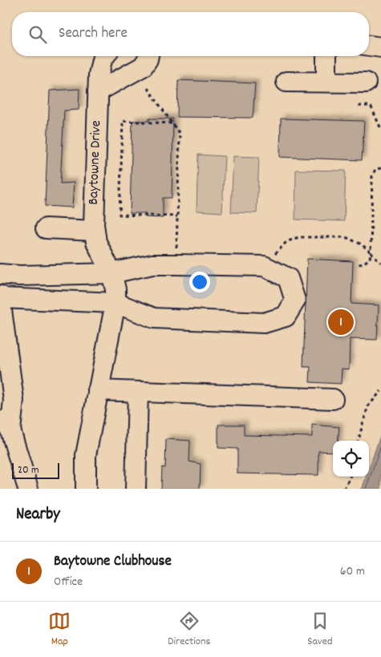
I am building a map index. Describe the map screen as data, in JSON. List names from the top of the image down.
{
  "streets": {
    "street": ["Baytowne Drive"]
  },
  "scale_bar": "20 m",
  "page": {
    "search": "Search here",
    "pins": "1",
    "scale": "20 m",
    "heading": "Nearby",
    "list": [
      {
        "mark": "1",
        "name": "Baytowne Clubhouse",
        "note": "Office",
        "value": "60 m"
      }
    ],
    "nav": ["Map", "Directions", "Saved"]
  }
}
